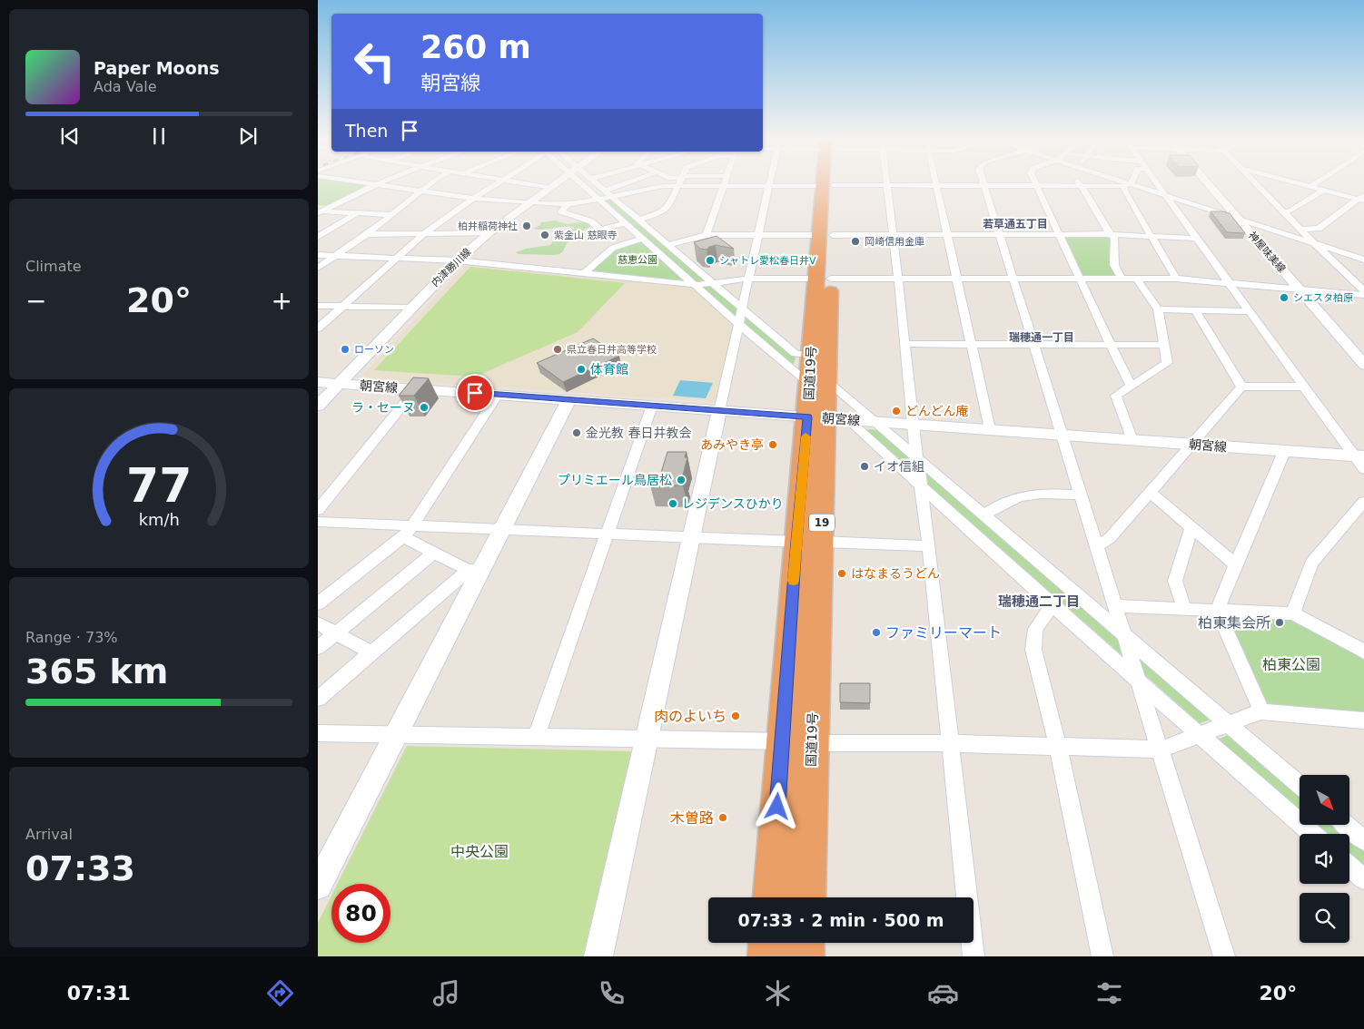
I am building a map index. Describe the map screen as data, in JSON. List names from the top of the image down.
{
  "streets": {
    "highway": ["国道19号", "19"],
    "street": ["神屋味美線", "内津勝川線", "朝宮線"]
  },
  "crossings": [
    ["内津勝川線", "朝宮線"],
    ["国道19号", "朝宮線"]
  ],
  "districts": ["若草通五丁目", "瑞穂通一丁目", "瑞穂通二丁目"],
  "parks": ["慈恵公園", "柏東公園", "中央公園"],
  "places": [
    "柏井稲荷神社",
    "紫金山 慈眼寺",
    "岡崎信用金庫",
    "シャトレ愛松春日井V",
    "シエスタ柏原",
    "ローソン",
    "県立春日井高等学校",
    "体育館",
    "ラ・セーヌ",
    "どんどん庵",
    "金光教 春日井教会",
    "あみやき亭",
    "イオ信組",
    "プリミエール鳥居松",
    "レジデンスひかり",
    "はなまるうどん",
    "柏東集会所",
    "ファミリーマート",
    "肉のよいち",
    "木曽路"
  ],
  "north": "bottom right",
  "page": {
    "turn": ["260 m", "朝宮線"],
    "song": ["Paper Moons", "Ada Vale"],
    "then": "Then",
    "tile": [
      "Climate",
      ["Range · 73%", "365 km"],
      ["Arrival", "07:33"]
    ],
    "heat": ["−", "20°", "+"],
    "limit": "80",
    "trip": "07:33 · 2 min · 500 m",
    "tabs": ["07:31", "20°"],
    "gauge": ["77", "km/h"]
  }
}
